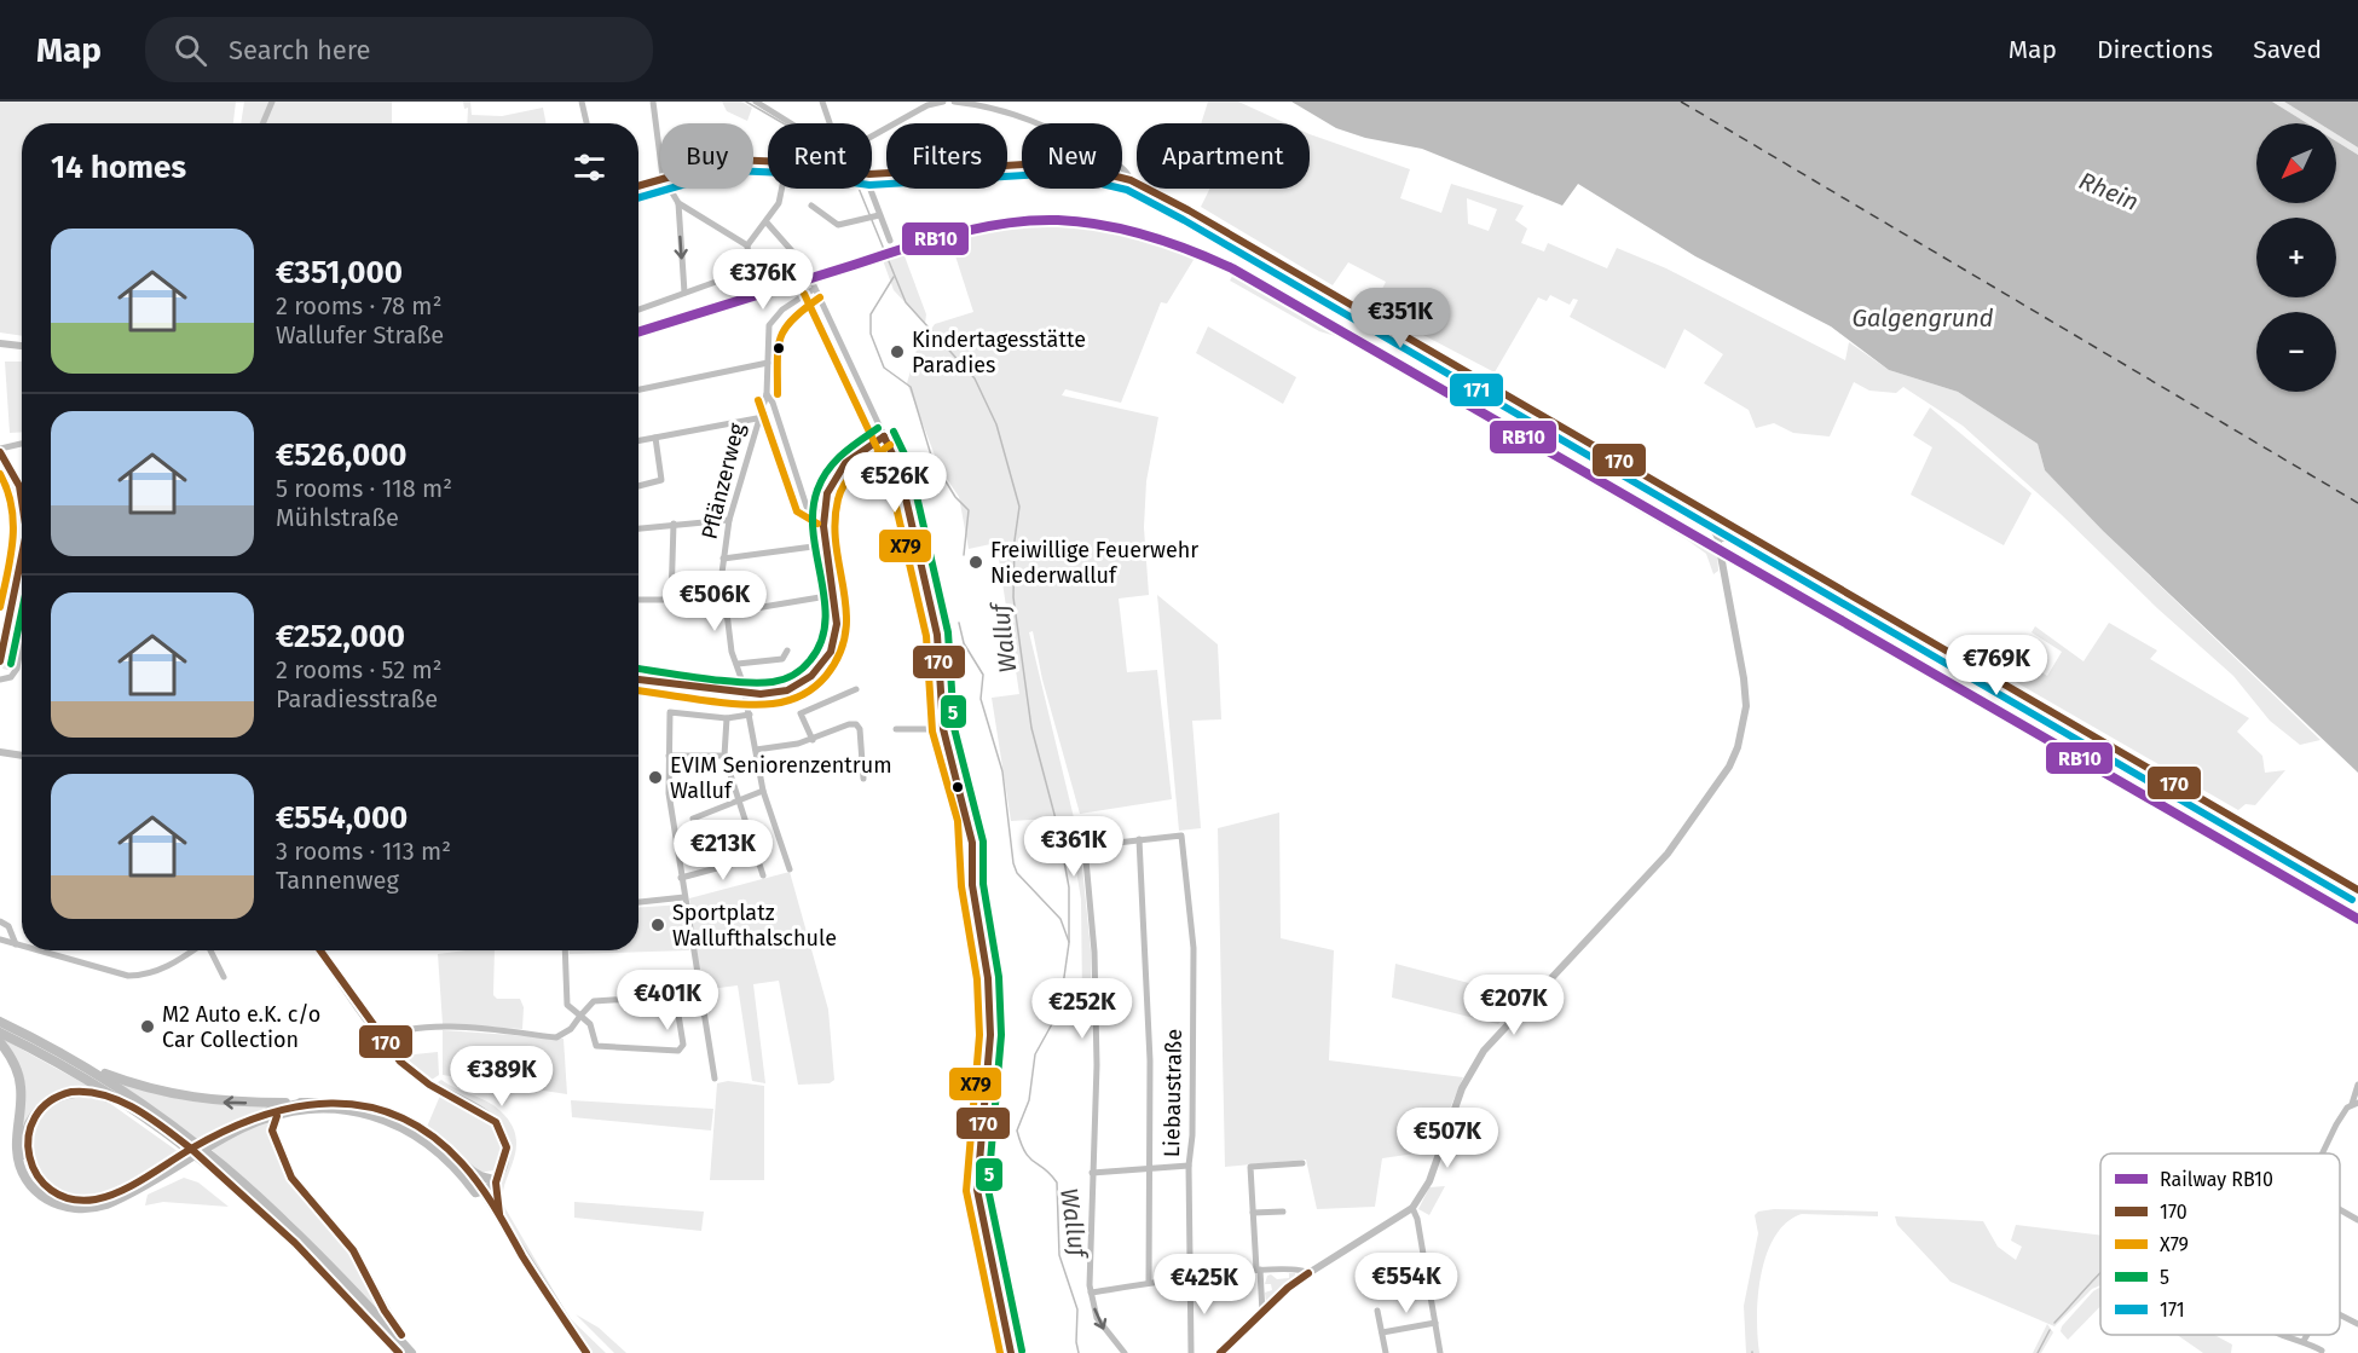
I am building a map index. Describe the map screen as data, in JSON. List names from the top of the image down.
{
  "streets": {
    "street": ["Pflänzerweg", "Liebaustraße"]
  },
  "water": ["Rhein", "Galgengrund", "Walluf"],
  "places": [
    "Kindertagesstätte Paradies",
    "Freiwillige Feuerwehr Niederwalluf",
    "EVIM Seniorenzentrum Walluf",
    "Sportplatz Wallufthalschule",
    "M2 Auto e.K. c/o Car Collection"
  ],
  "lines": [
    "transit line 170",
    "transit line 171",
    "rail line RB10",
    "transit line X79",
    "transit line 5"
  ],
  "legend": [
    "Railway RB10",
    "170",
    "X79",
    "5",
    "171"
  ],
  "north": "bottom left",
  "page": {
    "header": "Map",
    "search": "Search here",
    "nav": ["Map", "Directions", "Saved"],
    "map_buttons": ["+", "−"],
    "chip": [
      "Buy",
      "Rent",
      "Filters",
      "New",
      "Apartment"
    ],
    "heading": "14 homes",
    "list": [
      {
        "name": "€351,000",
        "note": "2 rooms · 78 m² · Wallufer Straße"
      },
      {
        "name": "€526,000",
        "note": "5 rooms · 118 m² · Mühlstraße"
      },
      {
        "name": "€252,000",
        "note": "2 rooms · 52 m² · Paradiesstraße"
      },
      {
        "name": "€554,000",
        "note": "3 rooms · 113 m² · Tannenweg"
      }
    ],
    "price": [
      "€376K",
      "€351K",
      "€526K",
      "€506K",
      "€769K",
      "€361K",
      "€213K",
      "€401K",
      "€207K",
      "€252K",
      "€389K",
      "€507K",
      "€554K",
      "€425K"
    ]
  }
}
